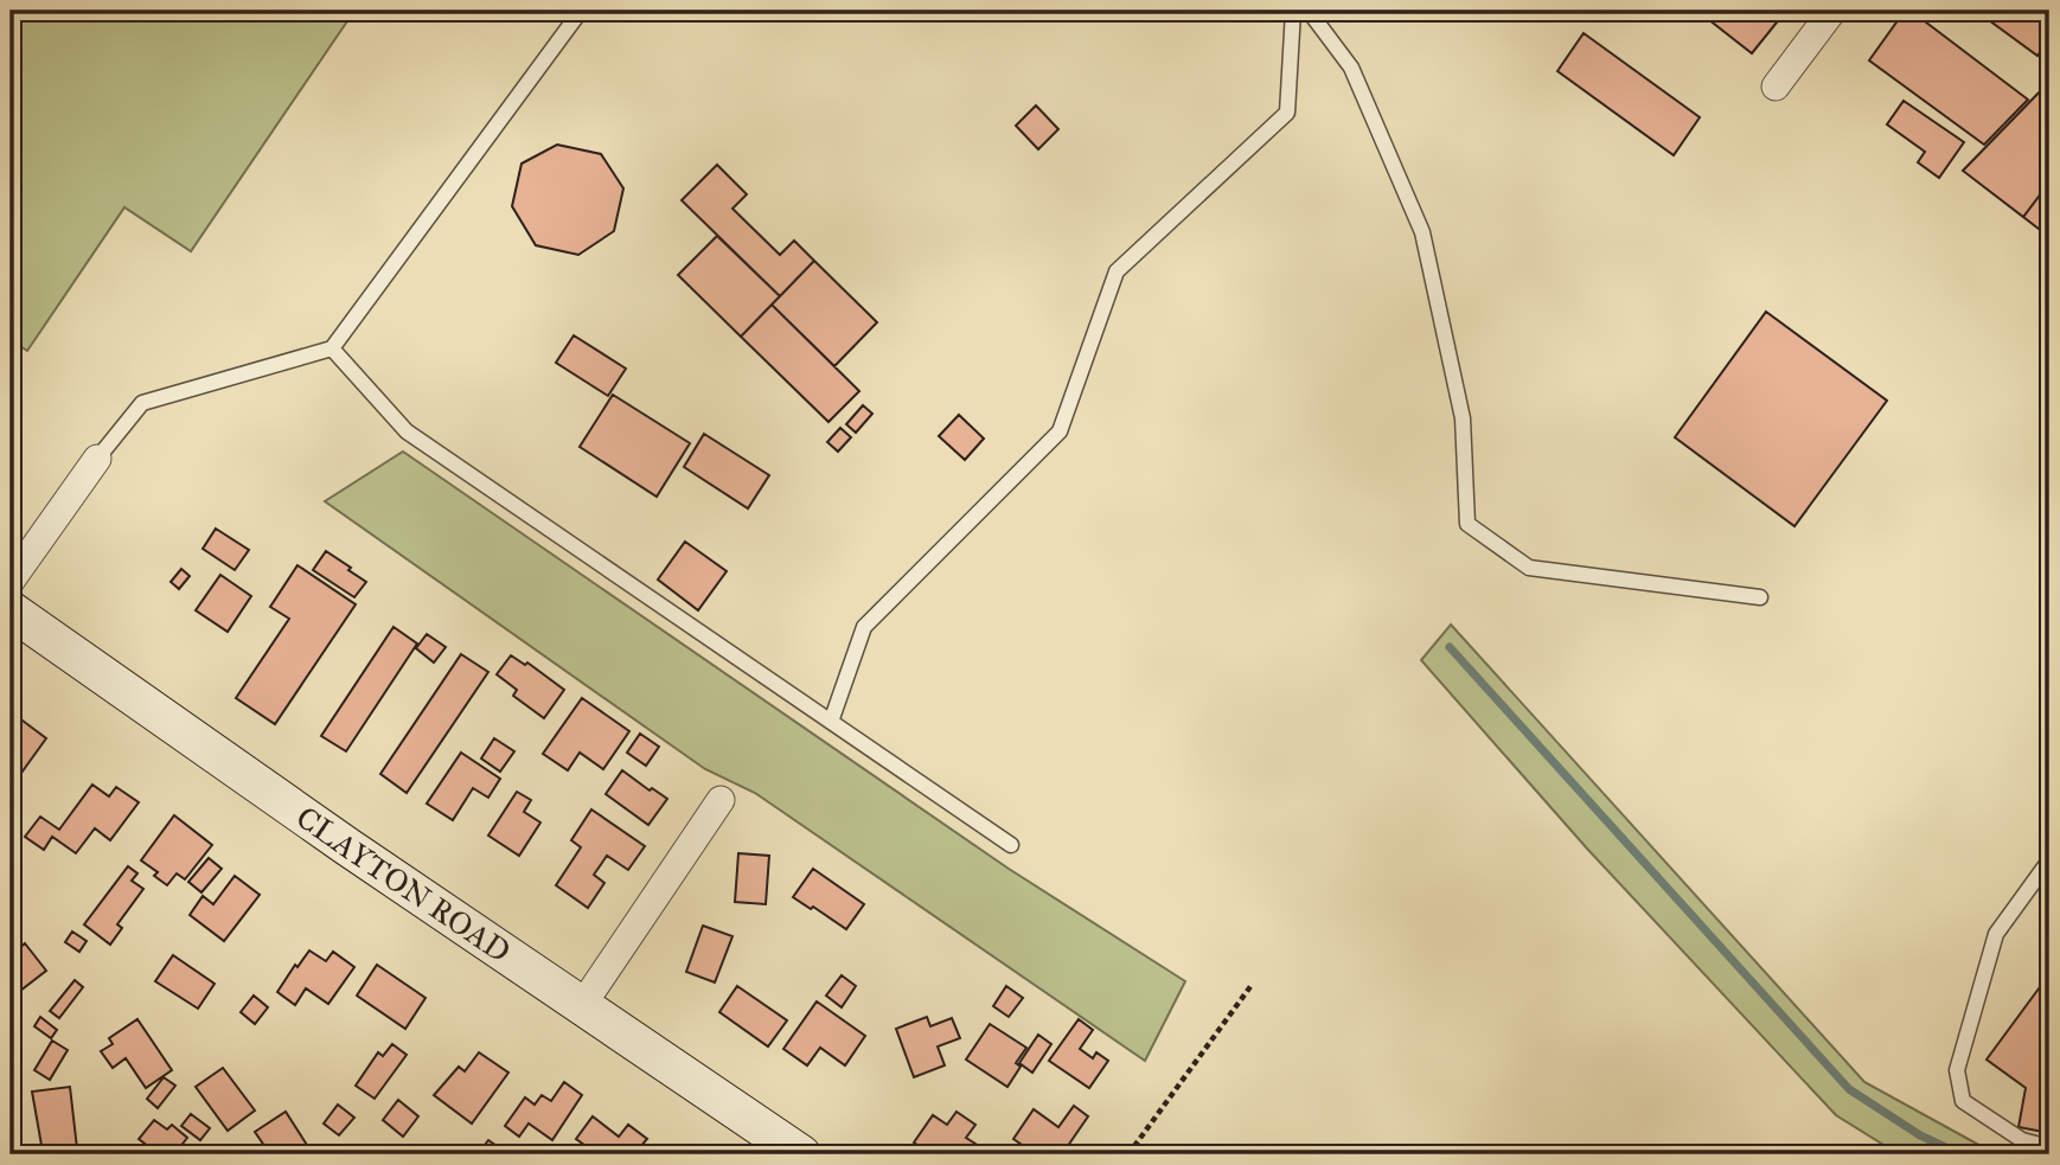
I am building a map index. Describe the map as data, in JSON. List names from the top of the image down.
{
  "streets": {
    "main road": ["CLAYTON ROAD"]
  }
}
